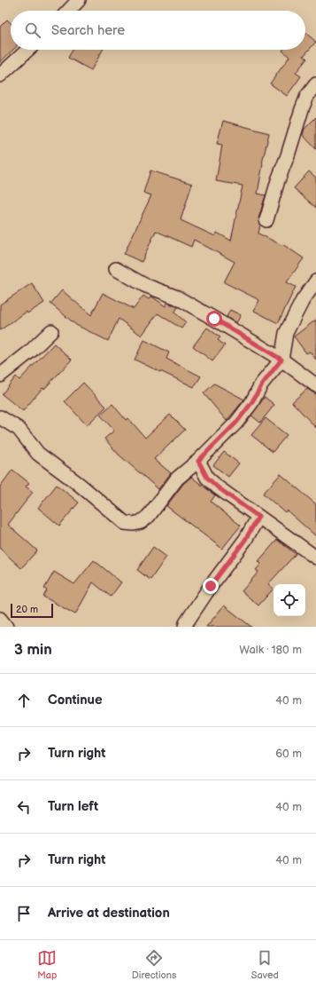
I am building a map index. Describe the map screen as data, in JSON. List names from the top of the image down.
{
  "scale_bar": "20 m",
  "page": {
    "search": "Search here",
    "scale": "20 m",
    "heading": ["3 min", "Walk · 180 m"],
    "list": [
      ["Continue", "40 m"],
      ["Turn right", "60 m"],
      ["Turn left", "40 m"],
      ["Turn right", "40 m"],
      "Arrive at destination"
    ],
    "nav": ["Map", "Directions", "Saved"]
  }
}
